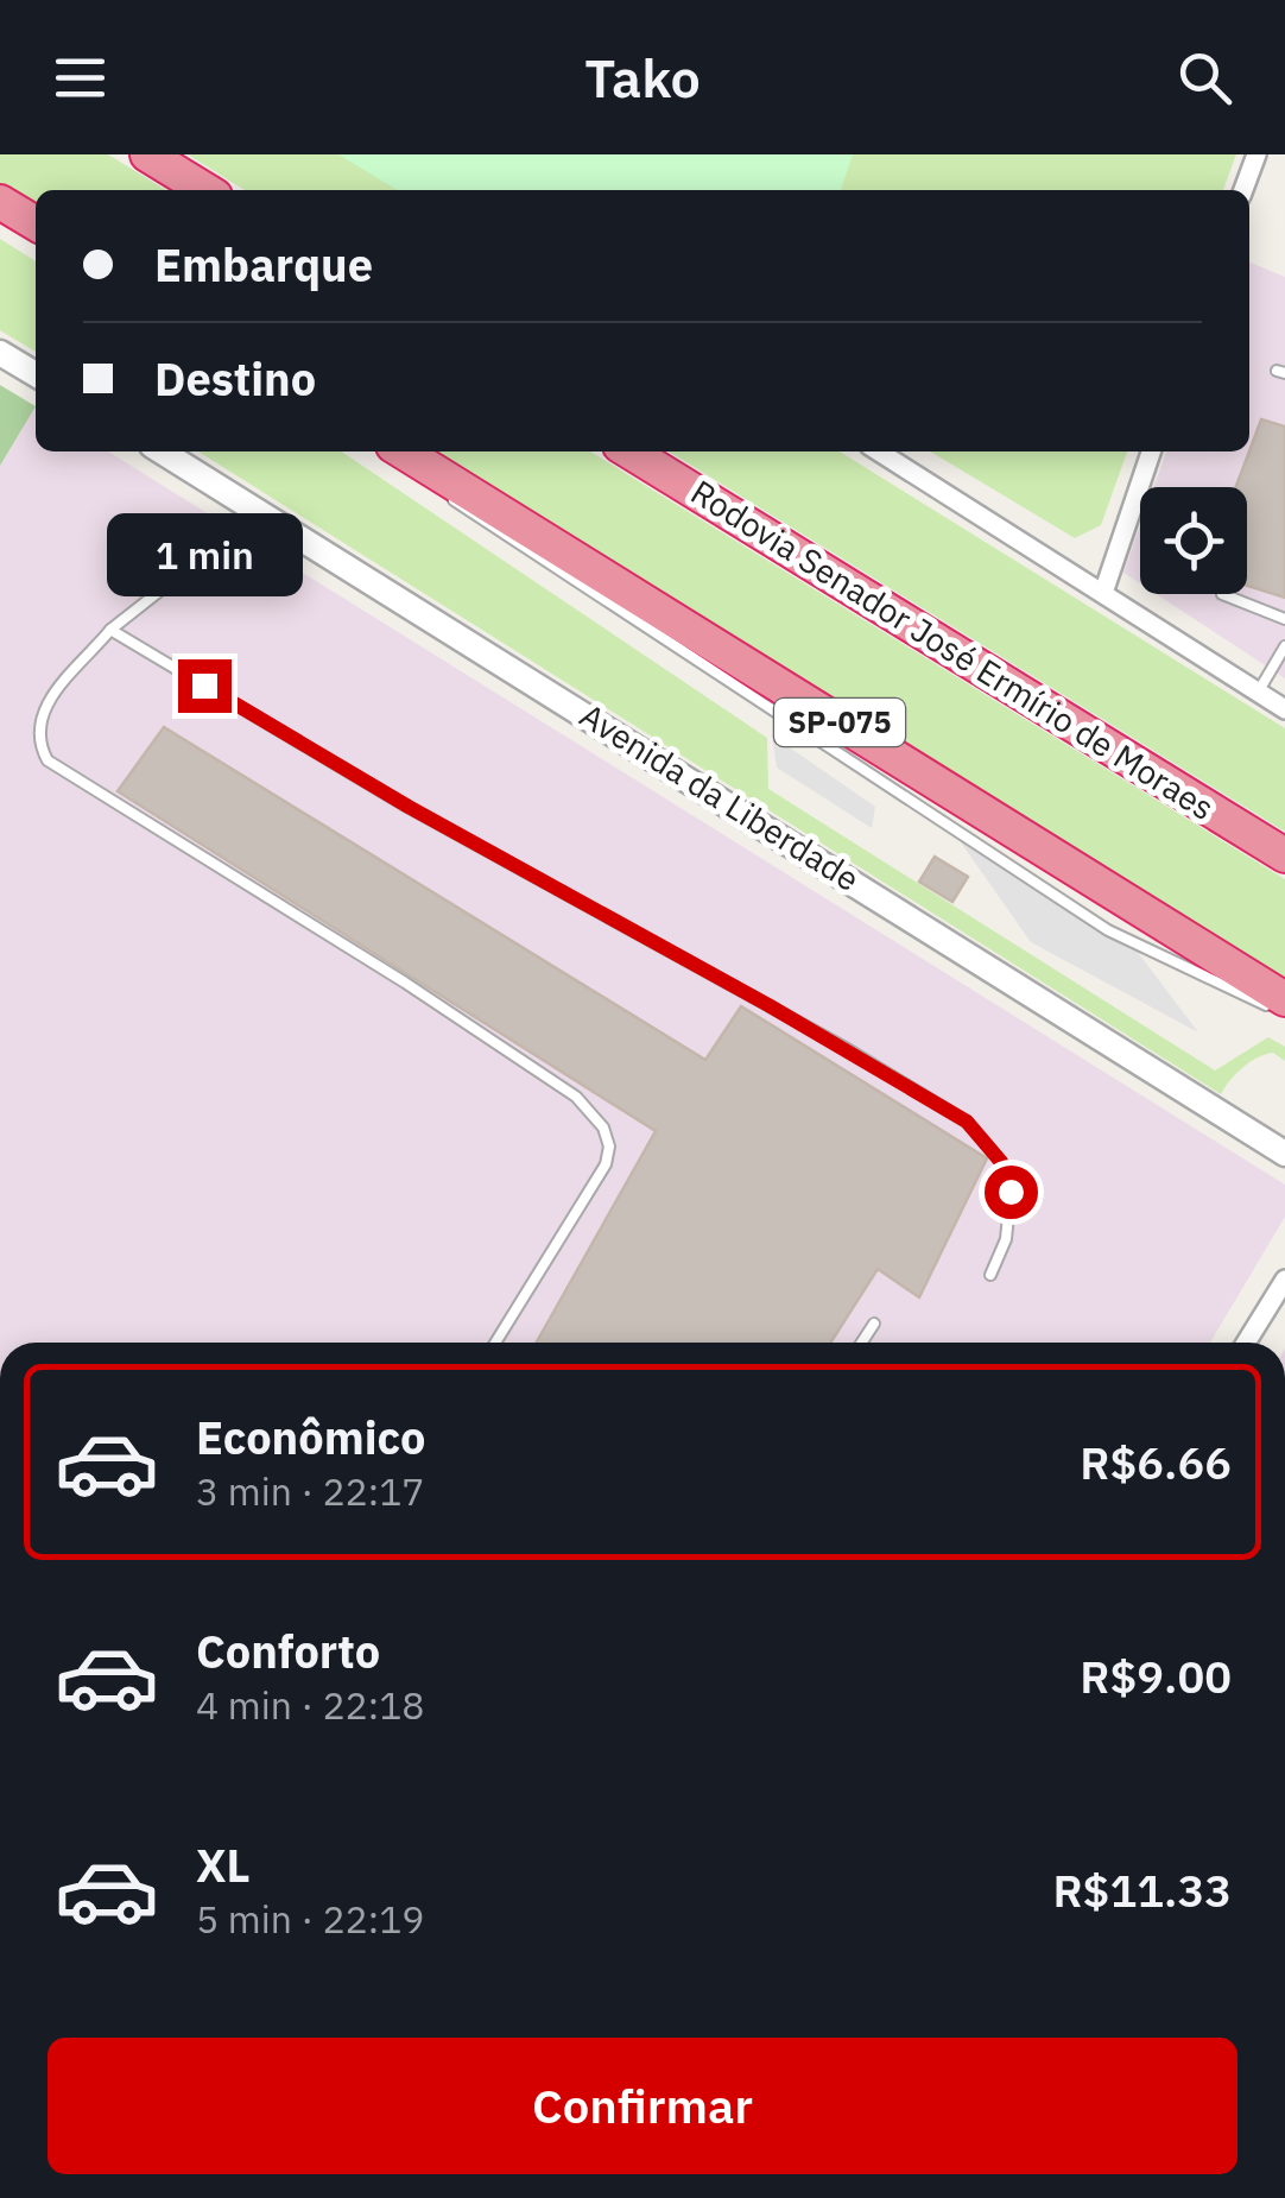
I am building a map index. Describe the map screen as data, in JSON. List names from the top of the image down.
{
  "streets": {
    "highway": ["Rodovia Senador José Ermírio de Moraes", "SP-075"],
    "street": ["Avenida da Liberdade"]
  },
  "page": {
    "header": "Tako",
    "banner": ["Embarque", "Destino"],
    "bubble": "1 min",
    "list": [
      {
        "name": "Econômico",
        "note": "3 min · 22:17",
        "value": "R$6.66"
      },
      {
        "name": "Conforto",
        "note": "4 min · 22:18",
        "value": "R$9.00"
      },
      {
        "name": "XL",
        "note": "5 min · 22:19",
        "value": "R$11.33"
      }
    ],
    "buttons": "Confirmar"
  }
}
